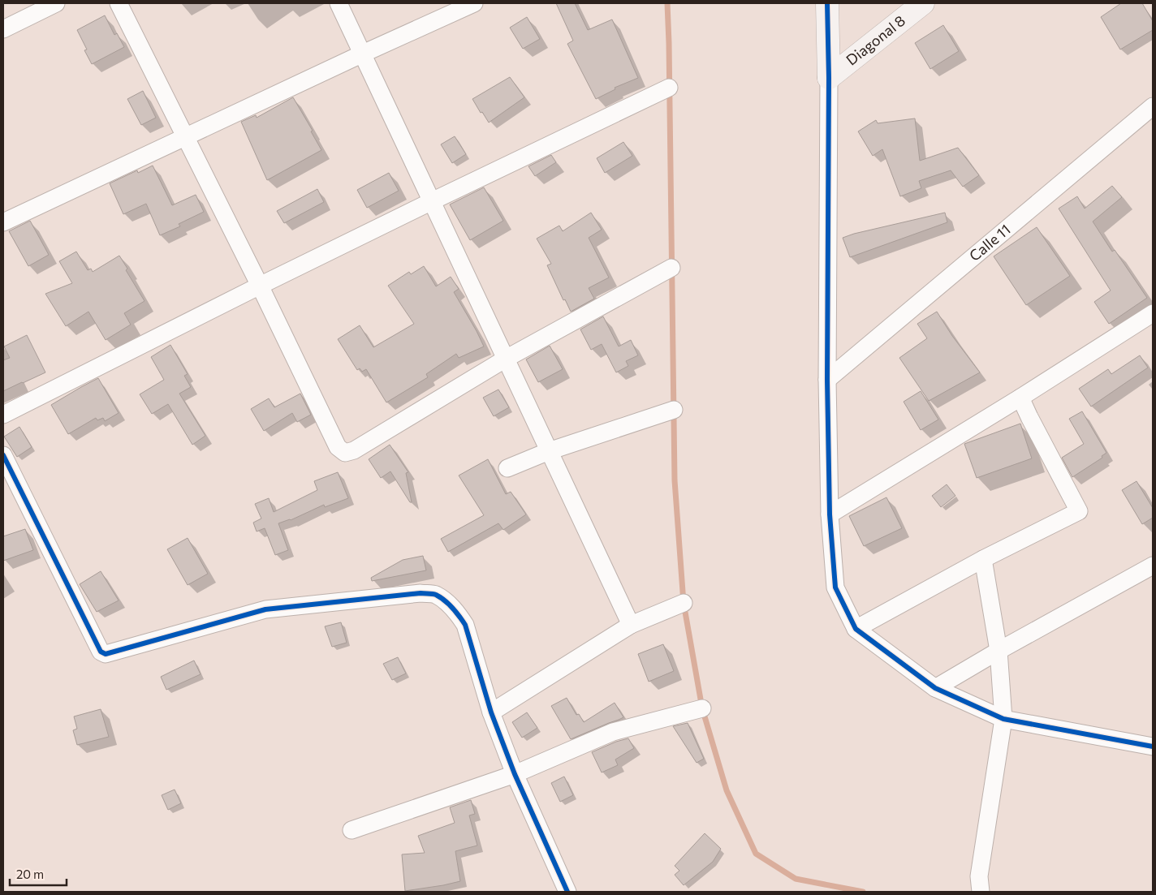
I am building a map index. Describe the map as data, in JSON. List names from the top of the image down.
{
  "streets": {
    "street": ["Diagonal 8", "Calle 11"]
  },
  "scale_bar": "20 m"
}
